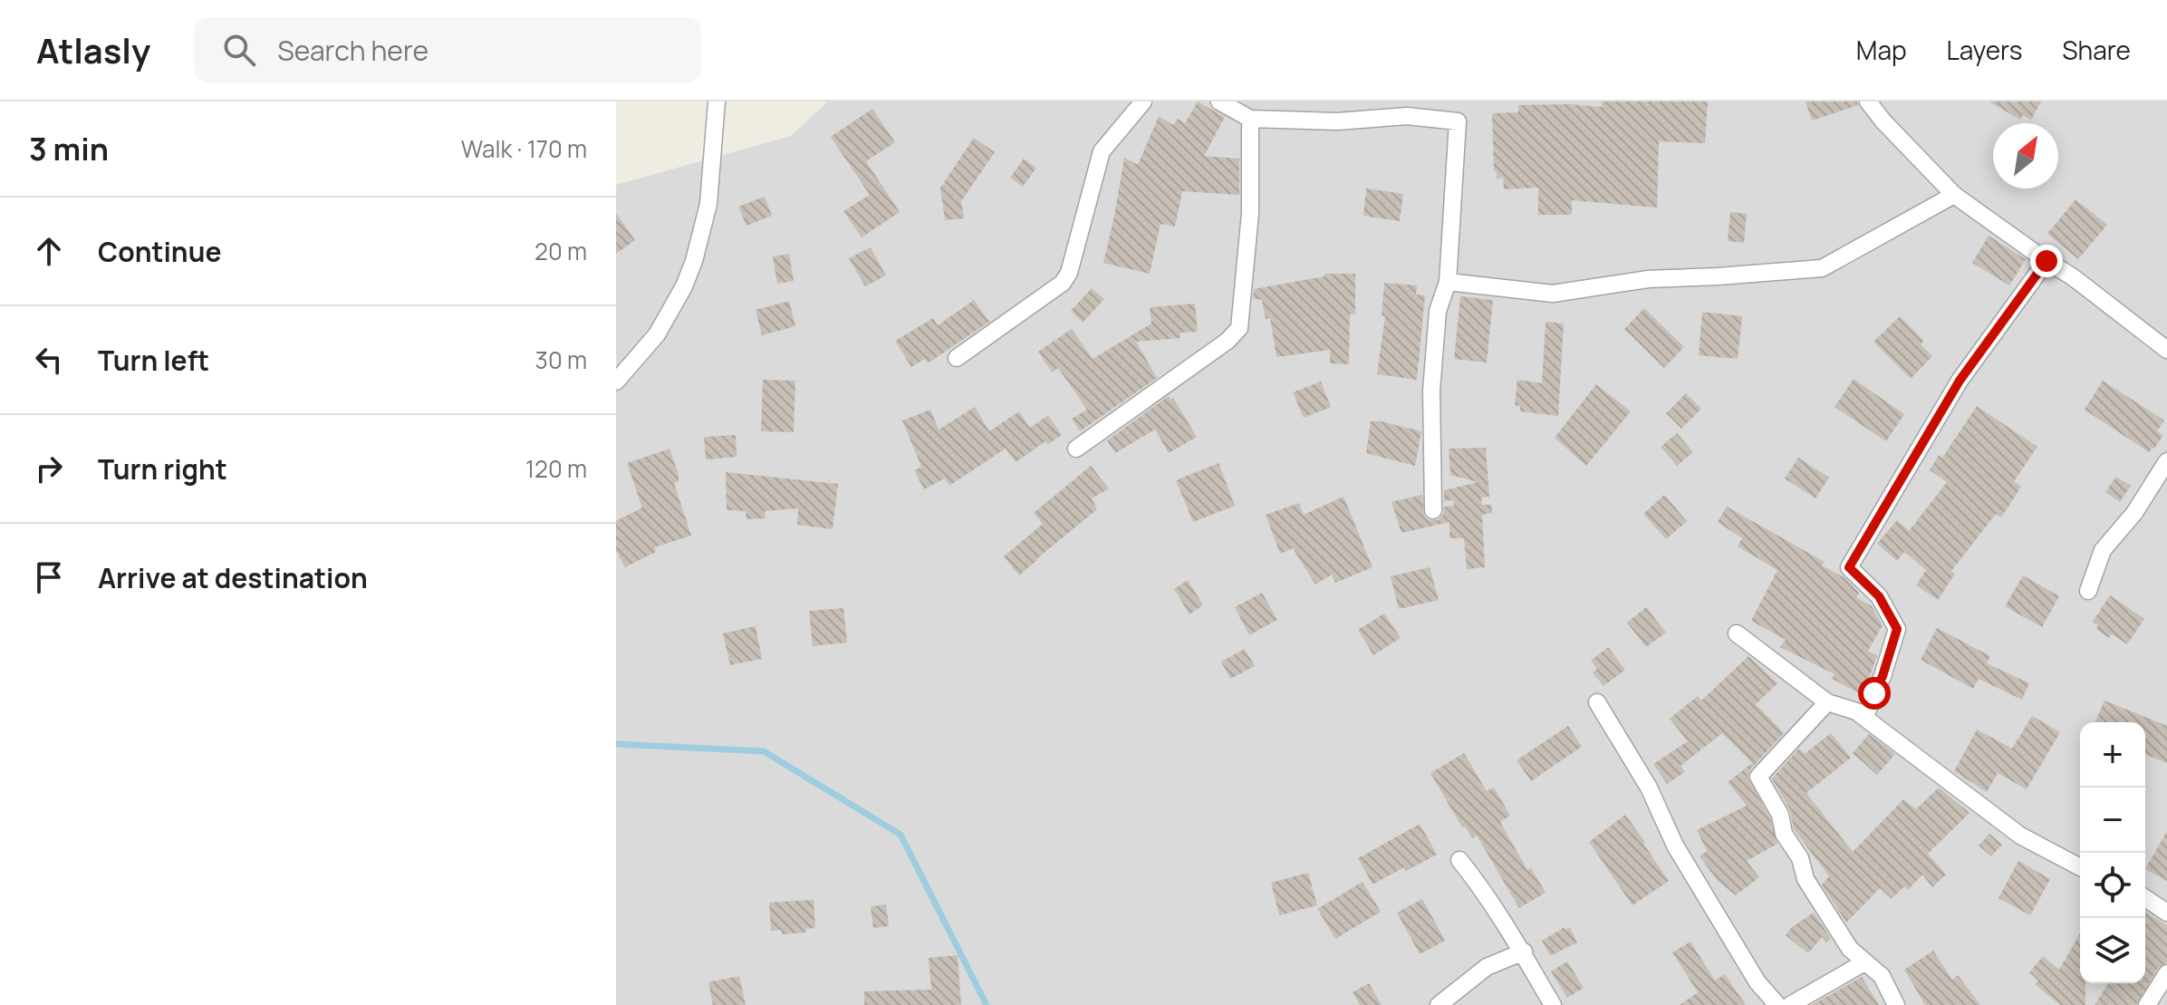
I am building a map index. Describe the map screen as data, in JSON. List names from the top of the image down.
{
  "north": "top right",
  "page": {
    "header": "Atlasly",
    "search": "Search here",
    "nav": ["Map", "Layers", "Share"],
    "heading": ["3 min", "Walk · 170 m"],
    "list": [
      ["Continue", "20 m"],
      ["Turn left", "30 m"],
      ["Turn right", "120 m"],
      "Arrive at destination"
    ],
    "map_buttons": ["+", "−"]
  }
}
